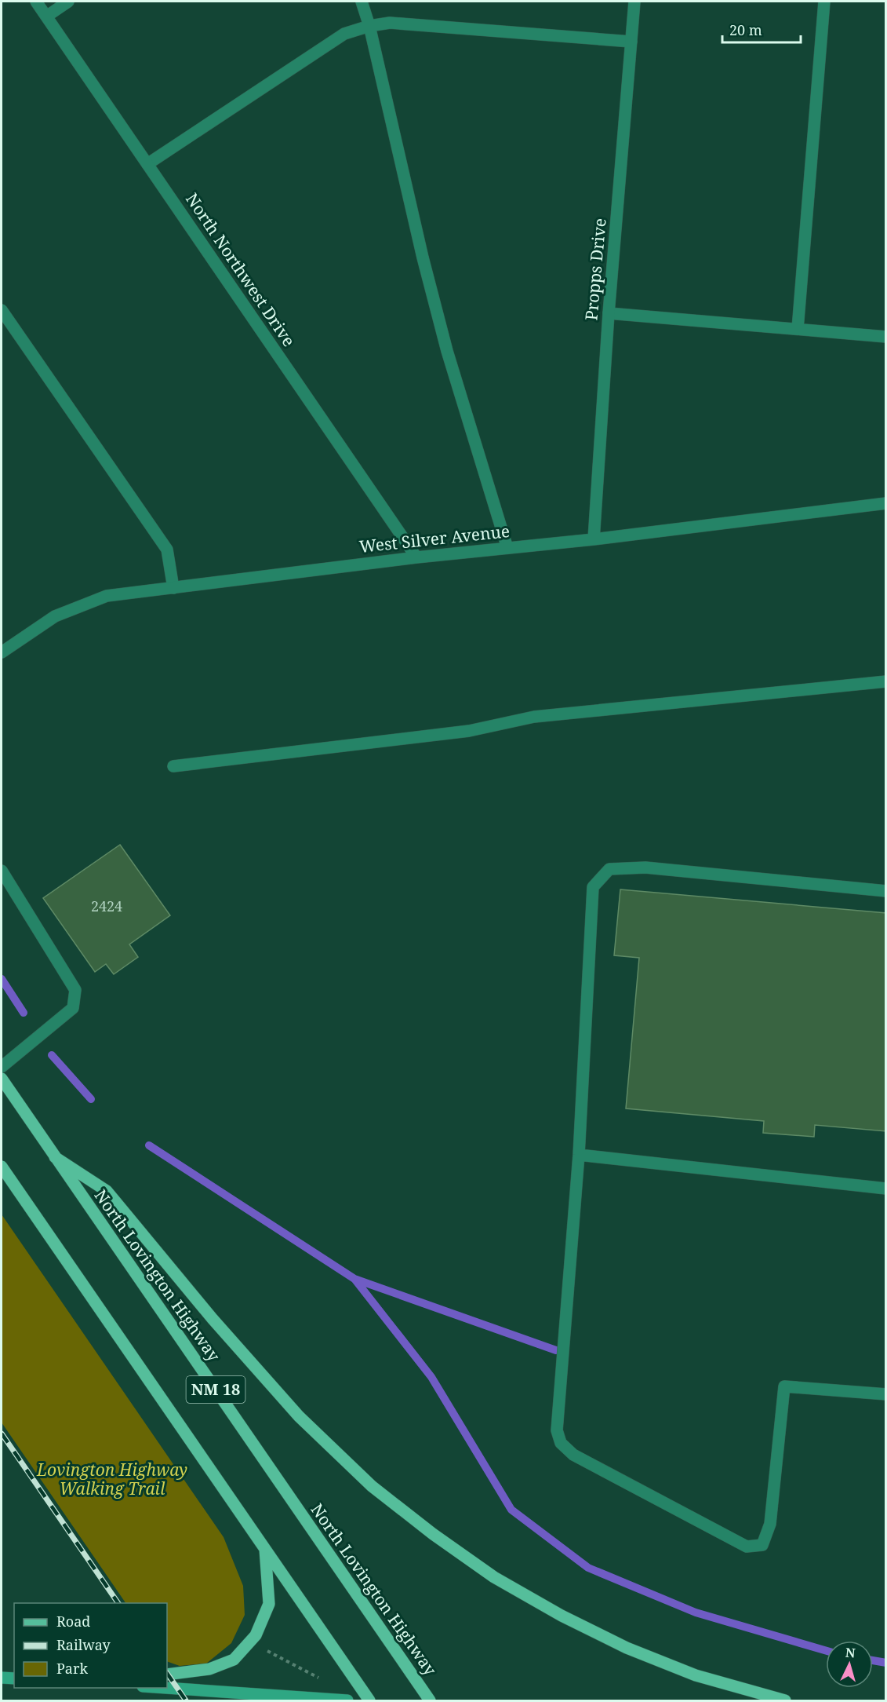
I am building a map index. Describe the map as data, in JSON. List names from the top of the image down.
{
  "streets": {
    "main road": ["North Lovington Highway", "NM 18"],
    "street": ["Propps Drive", "North Northwest Drive", "West Silver Avenue"]
  },
  "crossings": [
    ["Propps Drive", "West Silver Avenue"],
    ["North Northwest Drive", "West Silver Avenue"]
  ],
  "parks": ["Lovington Highway Walking Trail"],
  "house_numbers": ["2424"],
  "legend": ["Road", "Railway", "Park"],
  "scale_bar": "20 m",
  "north": "top"
}
